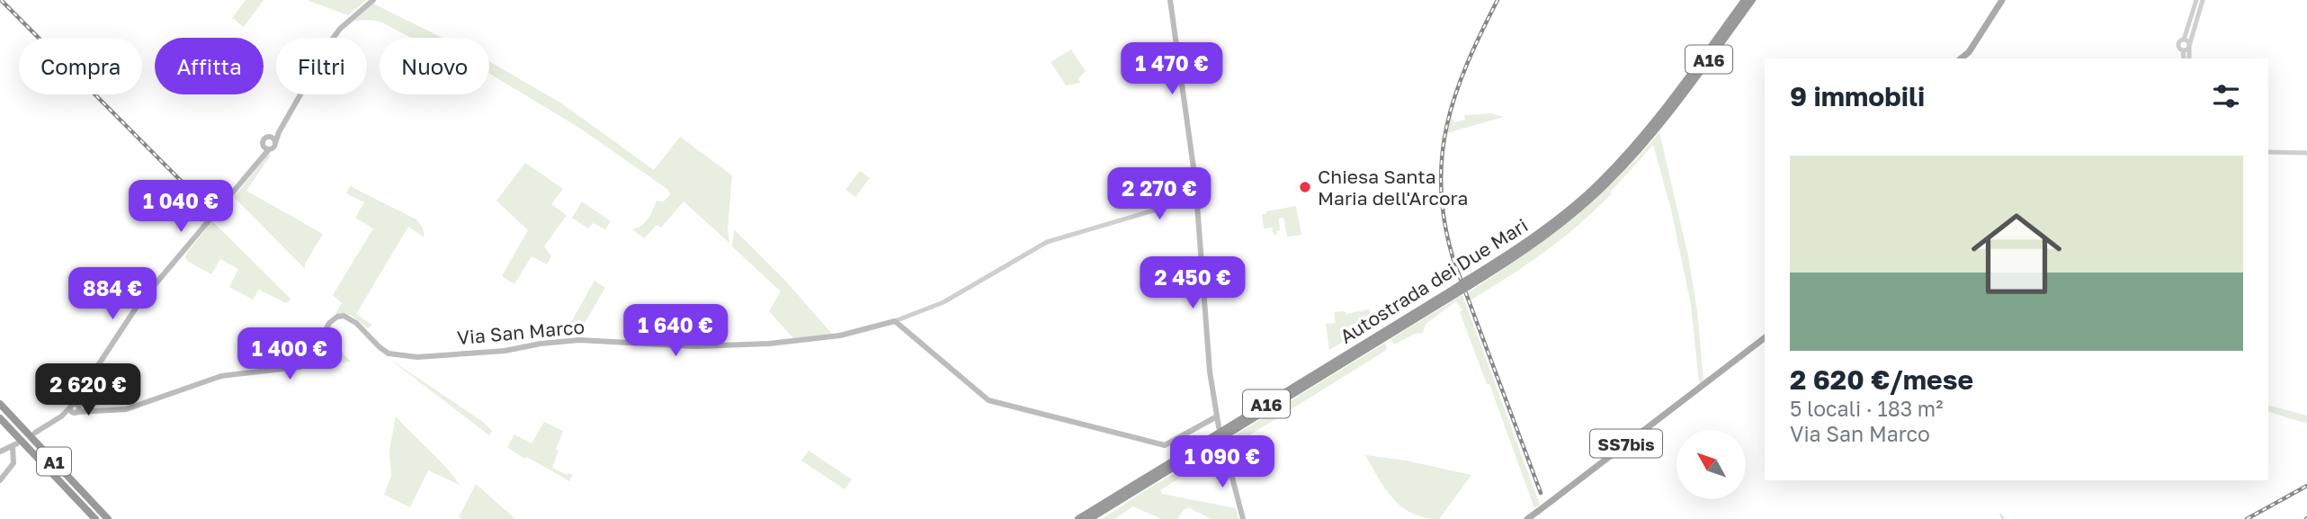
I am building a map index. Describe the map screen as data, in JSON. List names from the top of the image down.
{
  "streets": {
    "highway": ["A16", "Autostrada dei Due Mari", "A1"],
    "main road": ["Via San Marco", "SS7bis"]
  },
  "places": ["Chiesa Santa Maria dell'Arcora"],
  "north": "top left",
  "page": {
    "chip": [
      "Compra",
      "Affitta",
      "Filtri",
      "Nuovo"
    ],
    "price": [
      "1 470 €",
      "2 270 €",
      "1 040 €",
      "2 450 €",
      "884 €",
      "1 640 €",
      "1 400 €",
      "2 620 €",
      "1 090 €"
    ],
    "heading": "9 immobili",
    "list": [
      {
        "name": "2 620 €/mese",
        "note": "5 locali · 183 m² · Via San Marco"
      }
    ]
  }
}
